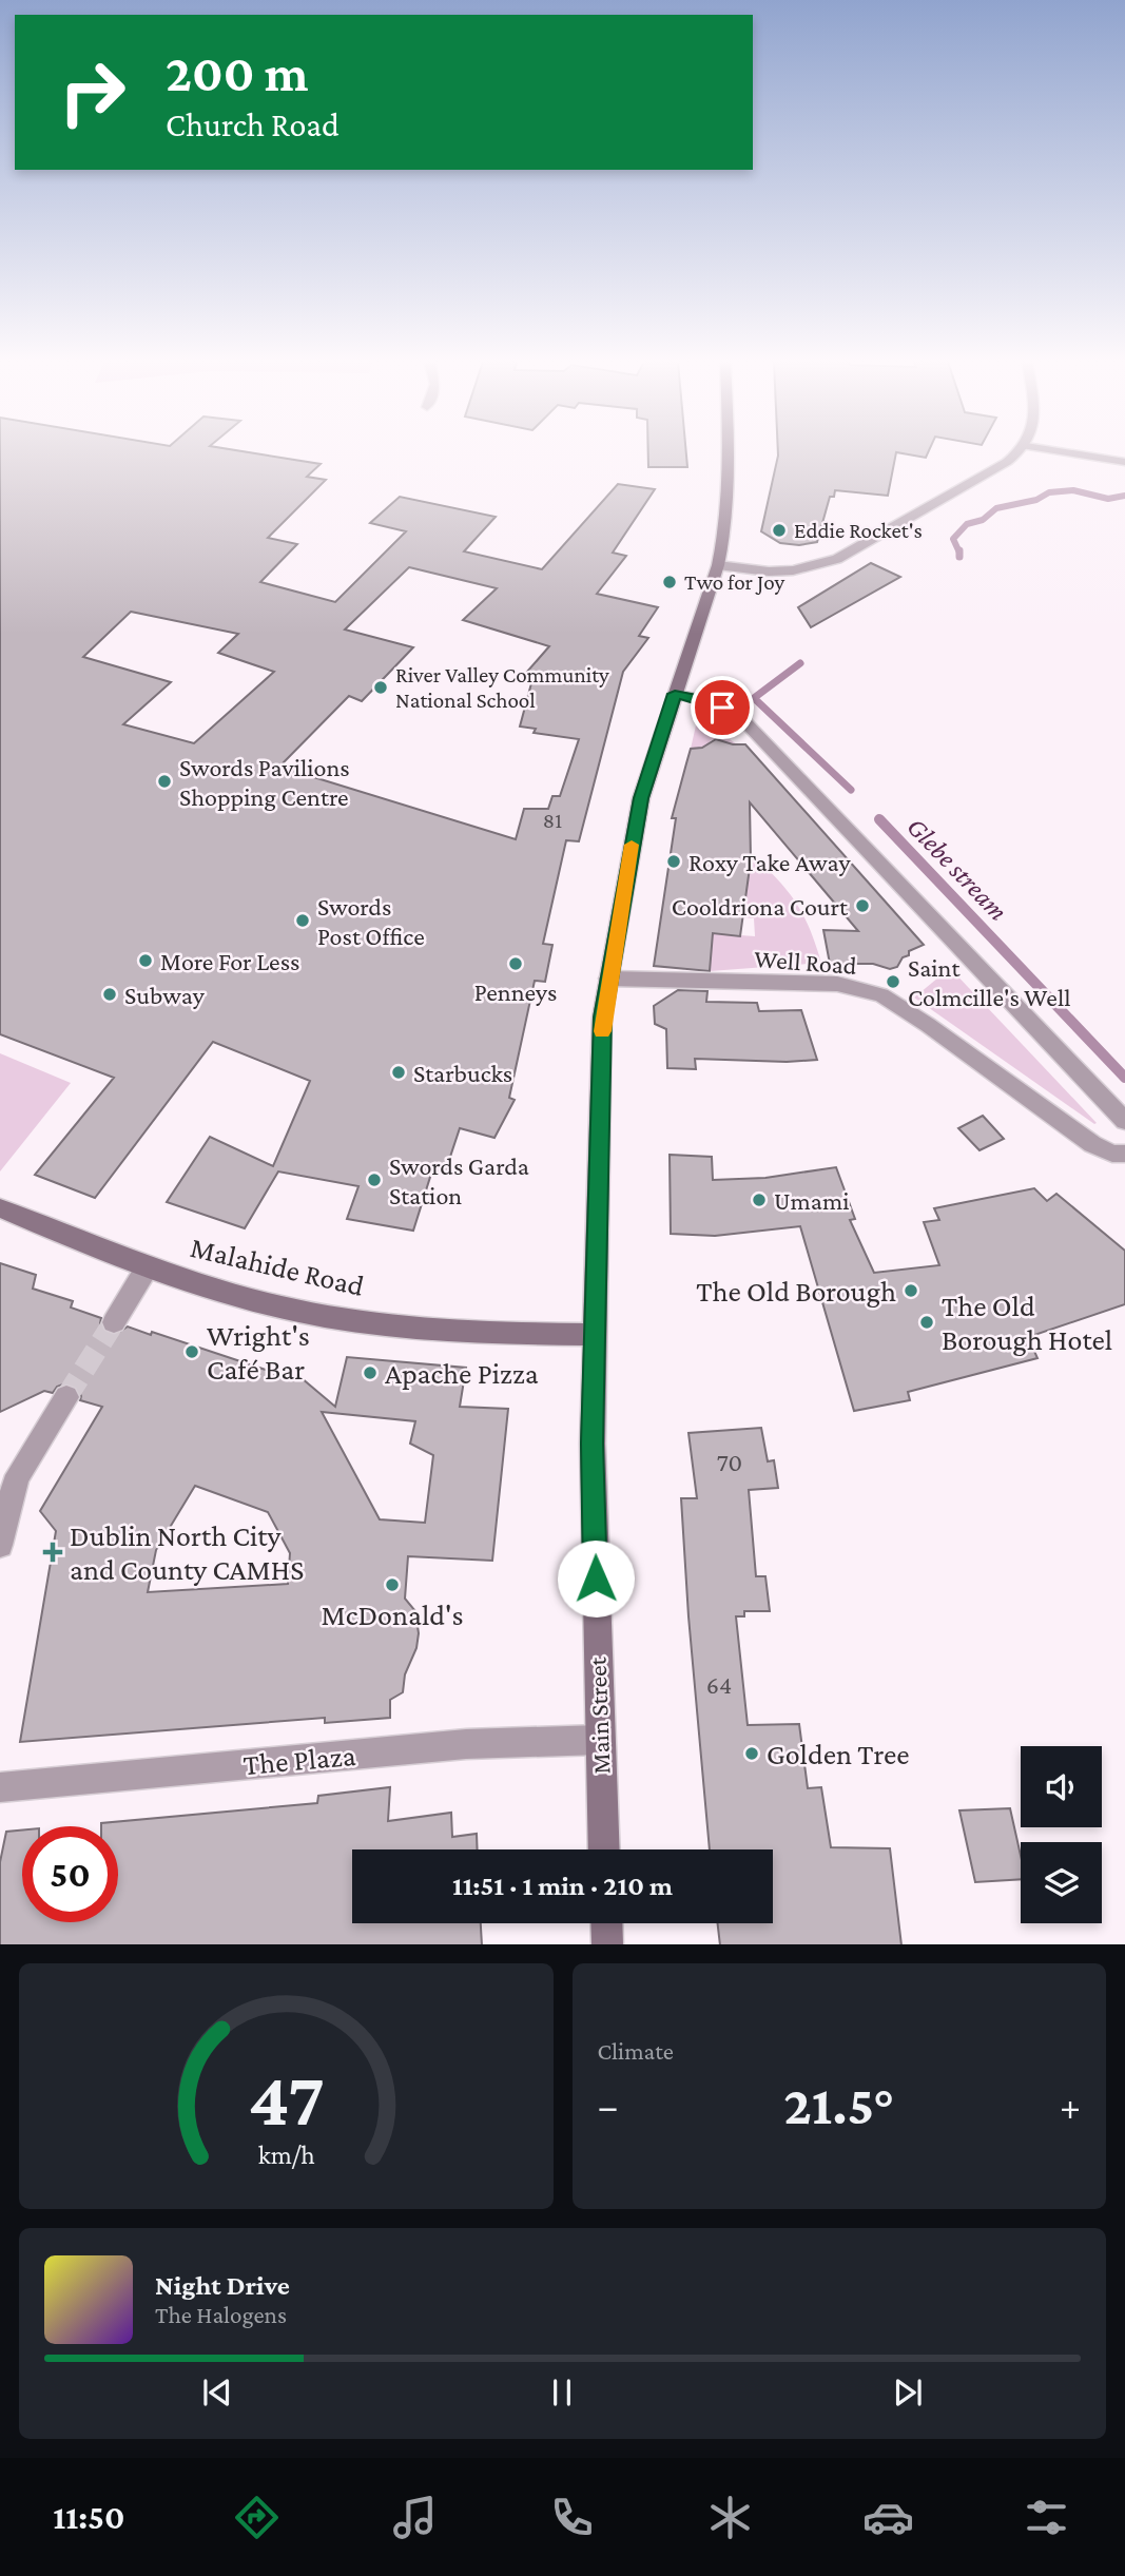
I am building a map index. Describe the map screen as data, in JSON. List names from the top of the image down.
{
  "streets": {
    "main road": ["Malahide Road", "Main Street"],
    "street": ["Well Road", "The Plaza"]
  },
  "crossings": [
    ["Well Road", "Main Street"],
    ["Malahide Road", "Main Street"],
    ["Main Street", "The Plaza"]
  ],
  "water": ["Glebe stream"],
  "places": {
    "other": [
      "Eddie Rocket's",
      "Two for Joy",
      "River Valley Community National School",
      "Swords Pavilions Shopping Centre",
      "Roxy Take Away",
      "Cooldriona Court",
      "Swords Post Office",
      "More For Less",
      "Penneys",
      "Saint Colmcille's Well",
      "Subway",
      "Starbucks",
      "Swords Garda Station",
      "Umami",
      "The Old Borough",
      "The Old Borough Hotel",
      "Wright's Café Bar",
      "Apache Pizza",
      "McDonald's",
      "Golden Tree"
    ],
    "health": ["Dublin North City and County CAMHS"]
  },
  "house_numbers": ["81", "70", "64"],
  "page": {
    "turn": ["200 m", "Church Road"],
    "limit": "50",
    "trip": "11:51 · 1 min · 210 m",
    "tile": "Climate",
    "heat": ["−", "21.5°", "+"],
    "song": ["Night Drive", "The Halogens"],
    "tabs": "11:50",
    "gauge": ["47", "km/h"]
  }
}
